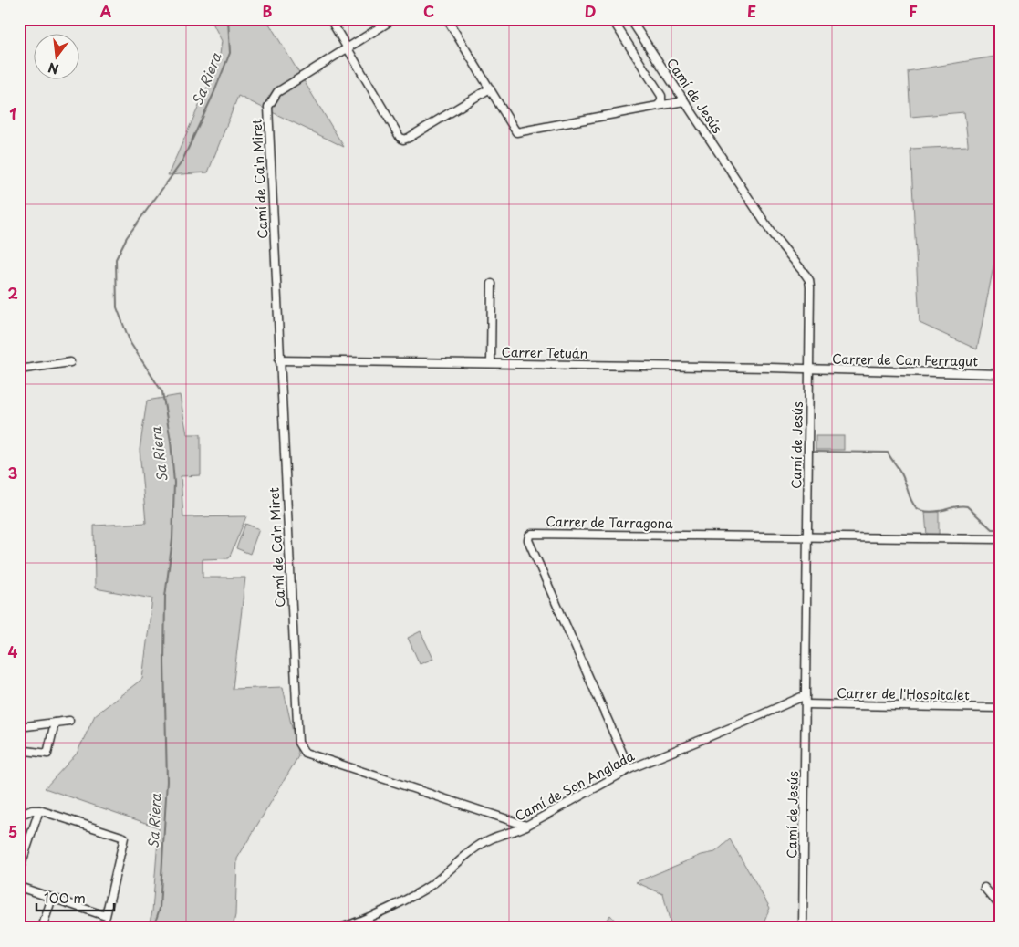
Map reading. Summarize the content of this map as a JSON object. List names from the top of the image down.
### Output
{
  "streets": {
    "street": [
      "Camí de Jesús",
      "Camí de Ca'n Miret",
      "Carrer Tetuán",
      "Carrer de Can Ferragut",
      "Carrer de Tarragona",
      "Carrer de l'Hospitalet",
      "Camí de Son Anglada"
    ]
  },
  "crossings": [
    ["Camí de Jesús", "Carrer Tetuán"],
    ["Camí de Jesús", "Carrer de Can Ferragut"],
    ["Camí de Jesús", "Carrer de Tarragona"],
    ["Camí de Jesús", "Carrer de l'Hospitalet"],
    ["Camí de Jesús", "Camí de Son Anglada"],
    ["Camí de Ca'n Miret", "Carrer Tetuán"],
    ["Camí de Ca'n Miret", "Camí de Son Anglada"],
    ["Carrer Tetuán", "Carrer de Can Ferragut"],
    ["Carrer de Tarragona", "Camí de Son Anglada"]
  ],
  "water": ["Sa Riera"],
  "scale_bar": "100 m",
  "north": "bottom",
  "grid": {
    "columns": [
      "A",
      "B",
      "C",
      "D",
      "E",
      "F"
    ],
    "rows": [
      "1",
      "2",
      "3",
      "4",
      "5"
    ]
  }
}
